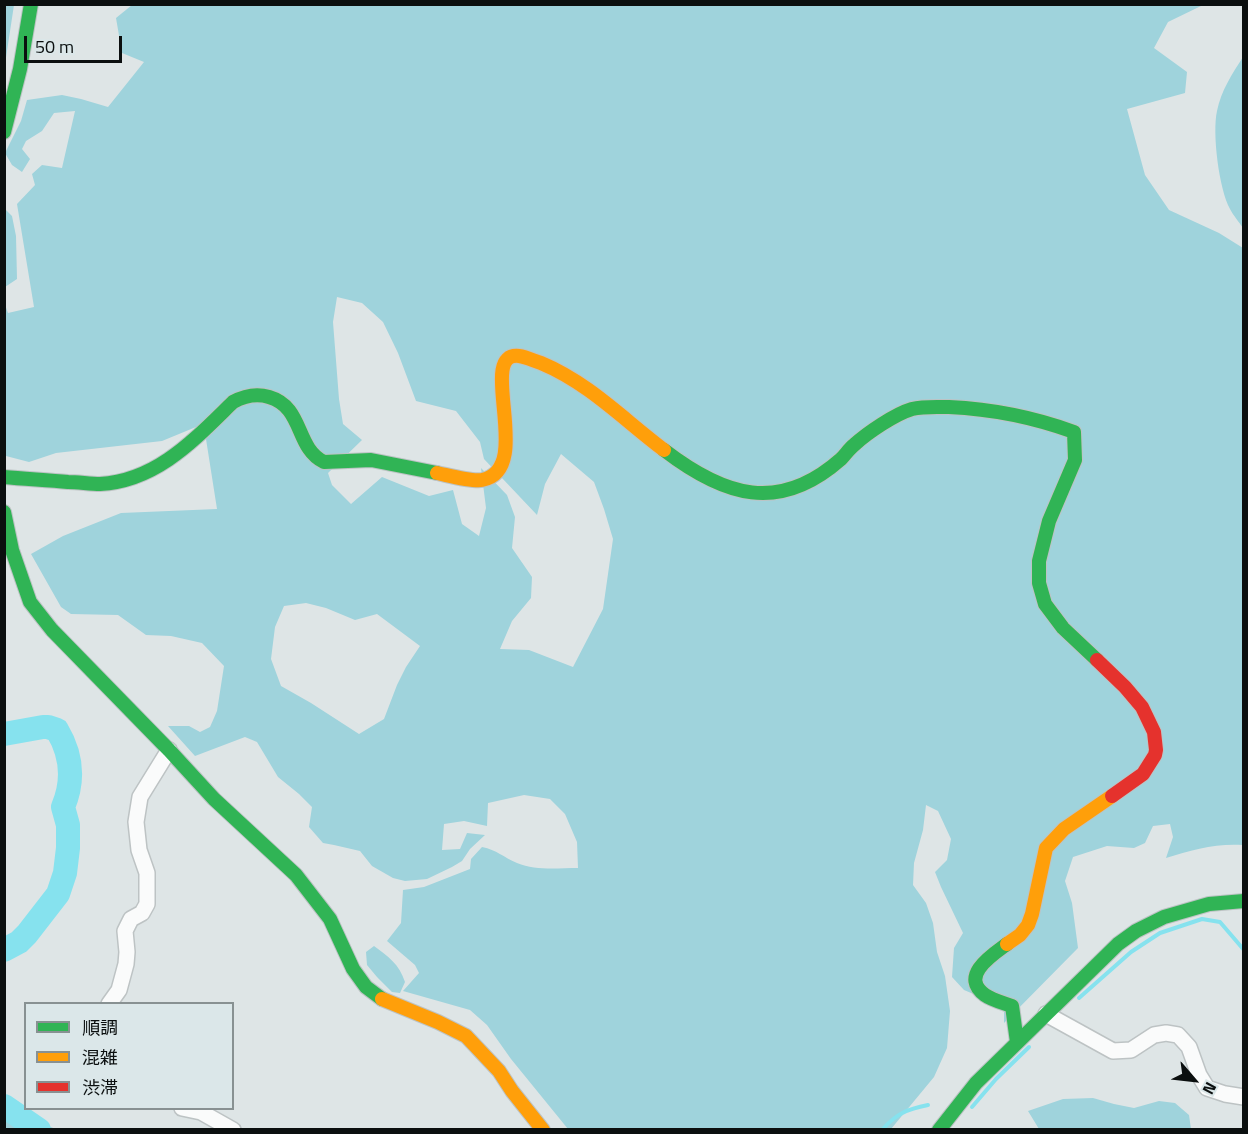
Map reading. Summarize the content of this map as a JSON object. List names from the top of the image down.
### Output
{
  "legend": ["順調", "混雑", "渋滞"],
  "scale_bar": "50 m",
  "north": "bottom right"
}
